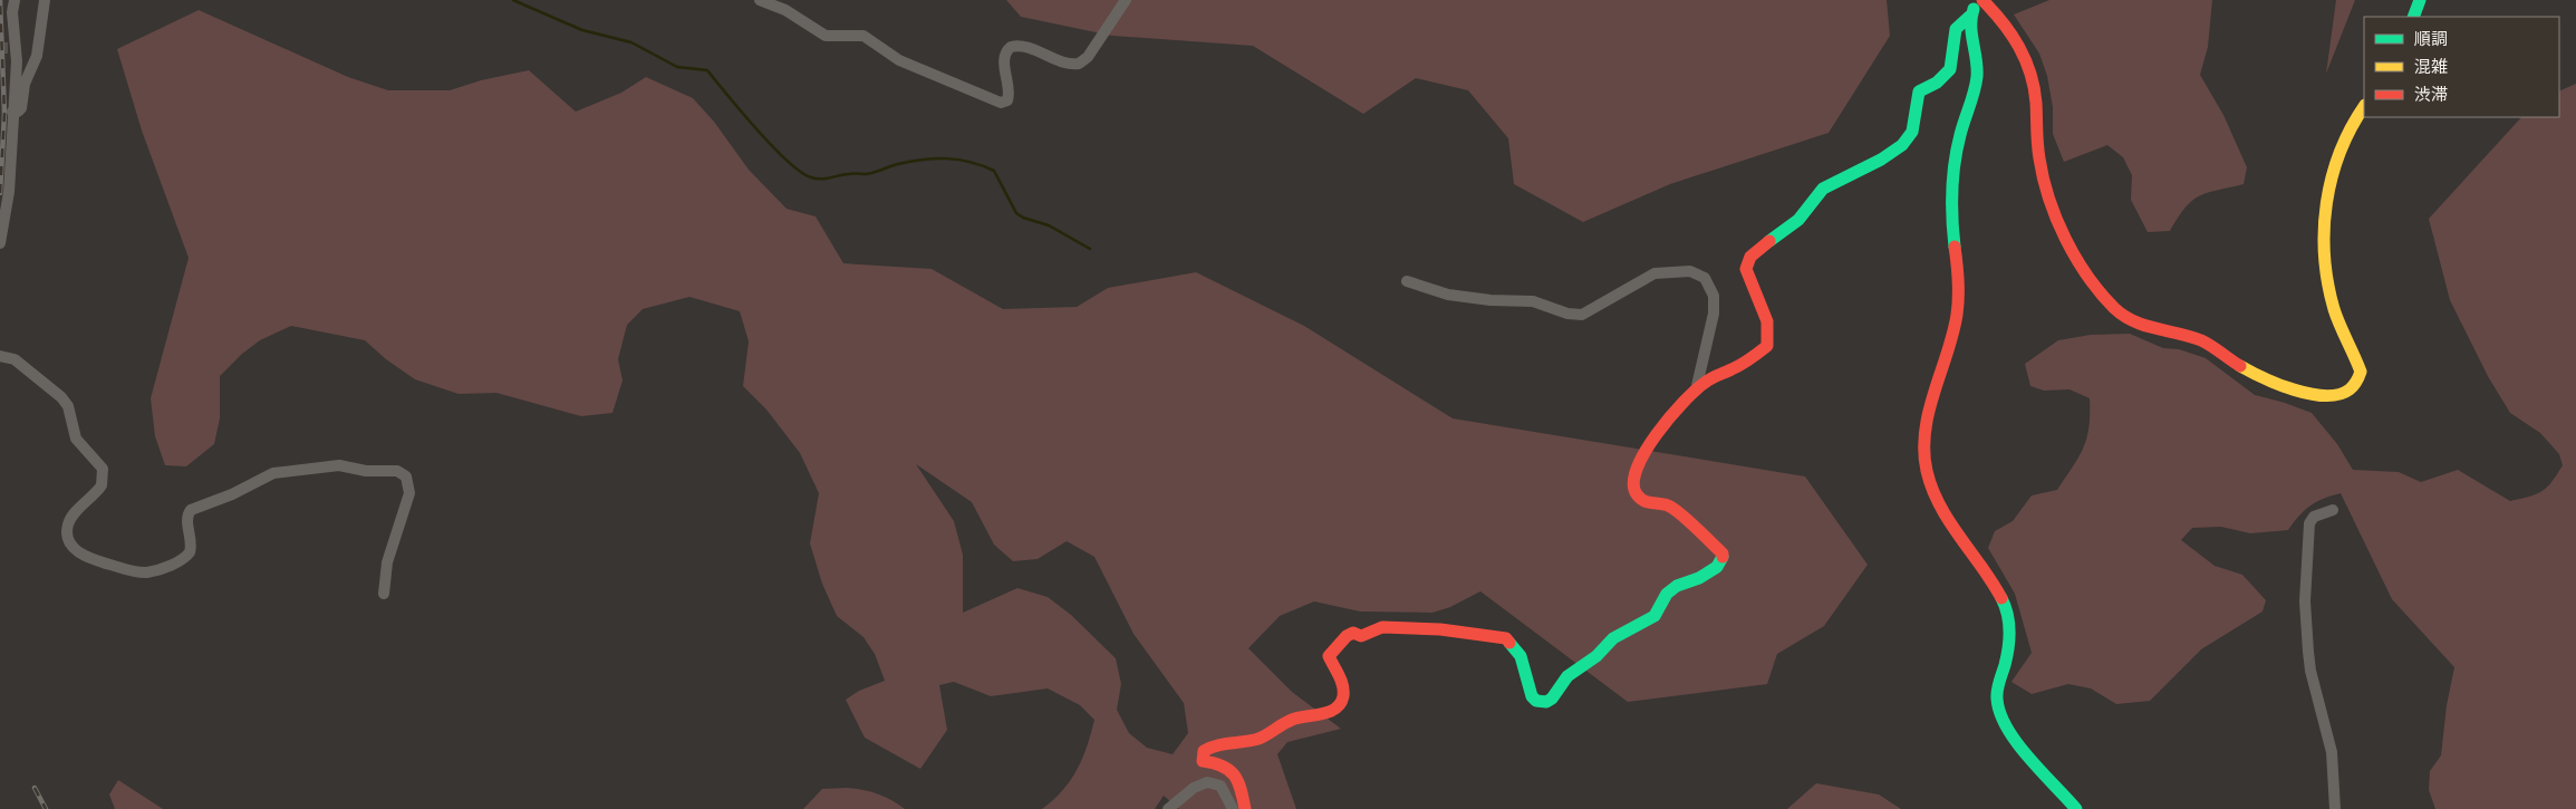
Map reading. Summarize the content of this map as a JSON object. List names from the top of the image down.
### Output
{
  "legend": ["順調", "混雑", "渋滞"]
}
